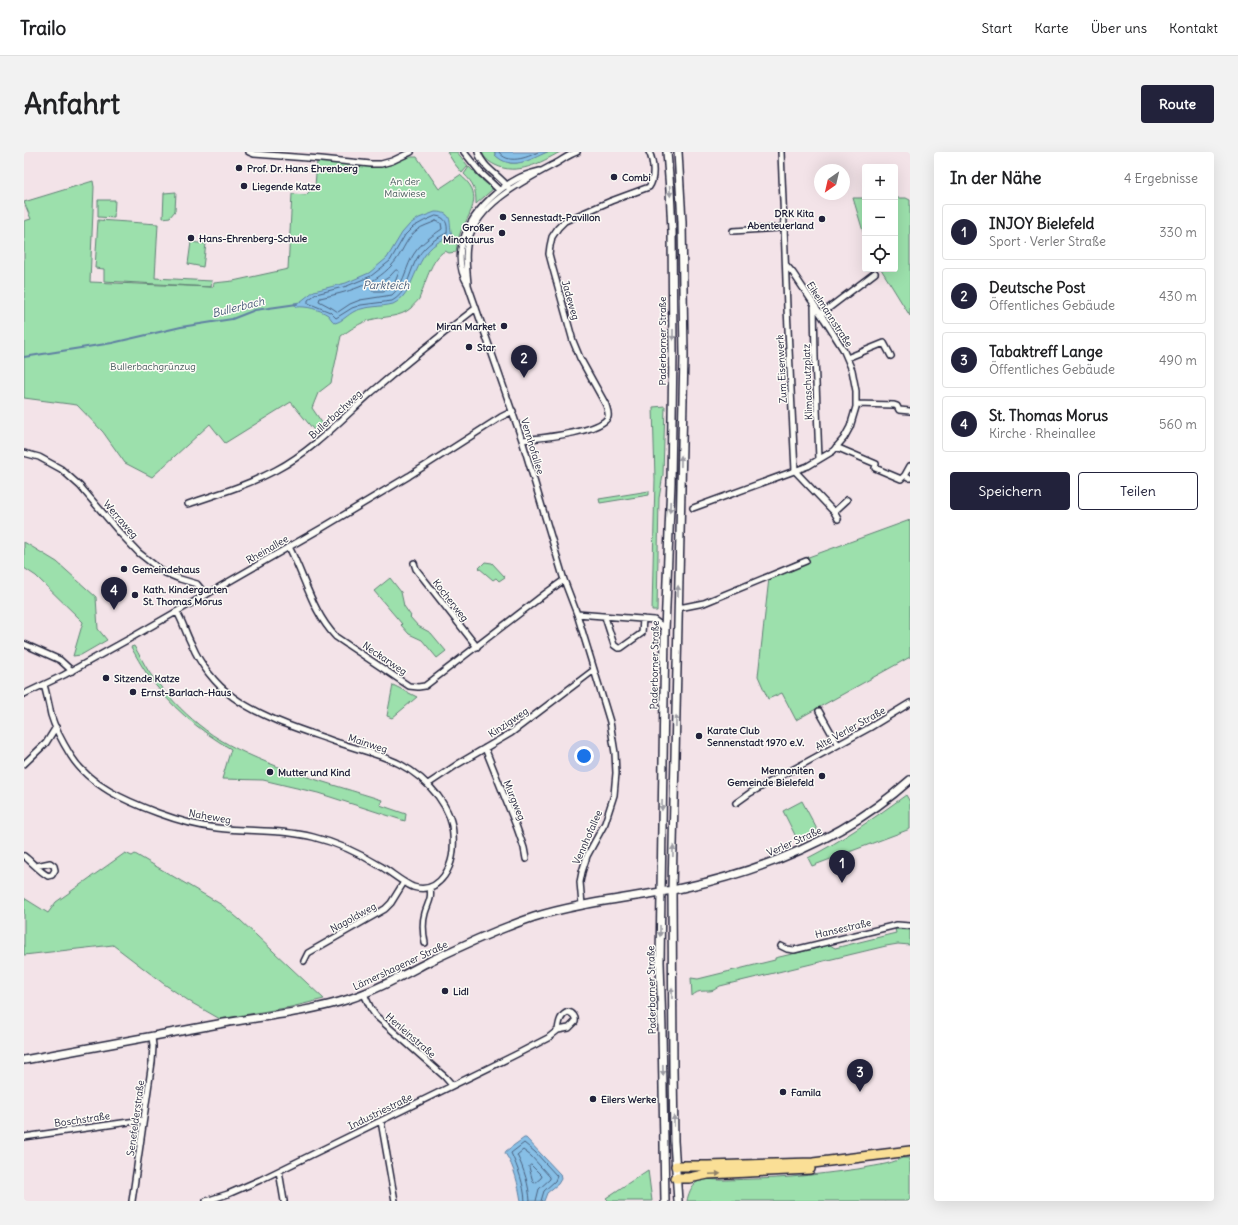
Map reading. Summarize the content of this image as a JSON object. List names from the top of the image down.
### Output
{
  "streets": {
    "main road": ["Paderborner Straße", "Verler Straße", "Lämershagener Straße"],
    "street": [
      "Jadeweg",
      "Eikelmannstraße",
      "Zum Eisenwerk",
      "Klimaschutzplatz",
      "Bullerbachweg",
      "Vennhofallee",
      "Werraweg",
      "Rheinallee",
      "Kocherweg",
      "Neckarweg",
      "Kinzigweg",
      "Alte Verler Straße",
      "Mainweg",
      "Murgweg",
      "Naheweg",
      "Nagoldweg",
      "Hansestraße",
      "Henleinstraße",
      "Industriestraße",
      "Senefelderstraße",
      "Boschstraße"
    ]
  },
  "crossings": [
    ["Jadeweg", "Vennhofallee"],
    ["Eikelmannstraße", "Zum Eisenwerk"],
    ["Eikelmannstraße", "Klimaschutzplatz"],
    ["Paderborner Straße", "Verler Straße"],
    ["Paderborner Straße", "Lämershagener Straße"],
    ["Bullerbachweg", "Vennhofallee"],
    ["Vennhofallee", "Rheinallee"],
    ["Vennhofallee", "Neckarweg"],
    ["Vennhofallee", "Kinzigweg"],
    ["Vennhofallee", "Lämershagener Straße"],
    ["Werraweg", "Rheinallee"],
    ["Rheinallee", "Neckarweg"],
    ["Rheinallee", "Mainweg"],
    ["Rheinallee", "Naheweg"],
    ["Kocherweg", "Neckarweg"],
    ["Kinzigweg", "Mainweg"],
    ["Kinzigweg", "Murgweg"],
    ["Mainweg", "Naheweg"],
    ["Naheweg", "Nagoldweg"],
    ["Verler Straße", "Lämershagener Straße"],
    ["Lämershagener Straße", "Henleinstraße"],
    ["Lämershagener Straße", "Senefelderstraße"],
    ["Henleinstraße", "Industriestraße"],
    ["Senefelderstraße", "Boschstraße"]
  ],
  "water": ["Parkteich", "Bullerbach"],
  "parks": ["An der Maiwiese", "Bullerbachgrünzug"],
  "places": [
    "Prof. Dr. Hans Ehrenberg",
    "Combi",
    "Liegende Katze",
    "Sennestadt-Pavillon",
    "DRK Kita Abenteuerland",
    "Großer Minotaurus",
    "Hans-Ehrenberg-Schule",
    "Miran Market",
    "Star",
    "Gemeindehaus",
    "Kath. Kindergarten St. Thomas Morus",
    "Sitzende Katze",
    "Ernst-Barlach-Haus",
    "Karate Club Sennenstadt 1970 e.V.",
    "Mutter und Kind",
    "Mennoniten Gemeinde Bielefeld",
    "Lidl",
    "Famila",
    "Eilers Werke"
  ],
  "north": "bottom left",
  "page": {
    "header": "Trailo",
    "nav": [
      "Start",
      "Karte",
      "Über uns",
      "Kontakt"
    ],
    "buttons": [
      "Route",
      ["Speichern", "Teilen"]
    ],
    "title": "Anfahrt",
    "heading": ["In der Nähe", "4 Ergebnisse"],
    "map_buttons": ["+", "−"],
    "list": [
      {
        "mark": "1",
        "name": "INJOY Bielefeld",
        "note": "Sport · Verler Straße",
        "value": "330 m"
      },
      {
        "mark": "2",
        "name": "Deutsche Post",
        "note": "Öffentliches Gebäude",
        "value": "430 m"
      },
      {
        "mark": "3",
        "name": "Tabaktreff Lange",
        "note": "Öffentliches Gebäude",
        "value": "490 m"
      },
      {
        "mark": "4",
        "name": "St. Thomas Morus",
        "note": "Kirche · Rheinallee",
        "value": "560 m"
      }
    ],
    "pins": [
      "2",
      "4",
      "1",
      "3"
    ]
  }
}
